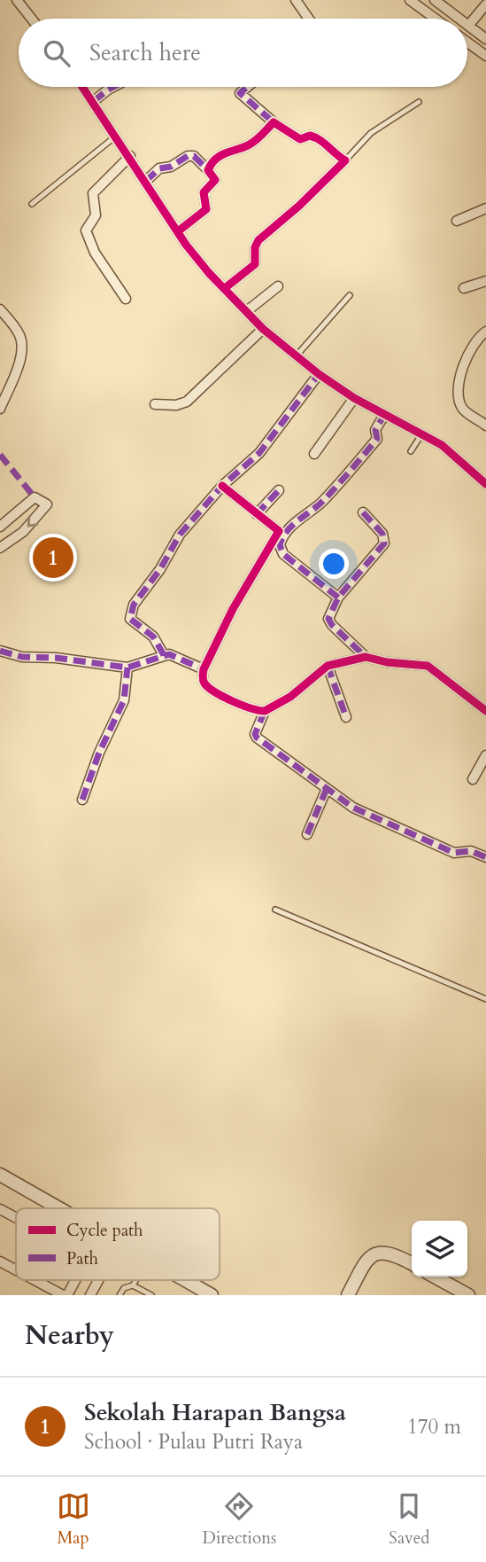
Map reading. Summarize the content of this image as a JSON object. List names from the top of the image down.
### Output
{
  "legend": ["Cycle path", "Path"],
  "page": {
    "search": "Search here",
    "pins": "1",
    "heading": "Nearby",
    "list": [
      {
        "mark": "1",
        "name": "Sekolah Harapan Bangsa",
        "note": "School · Pulau Putri Raya",
        "value": "170 m"
      }
    ],
    "nav": ["Map", "Directions", "Saved"]
  }
}
